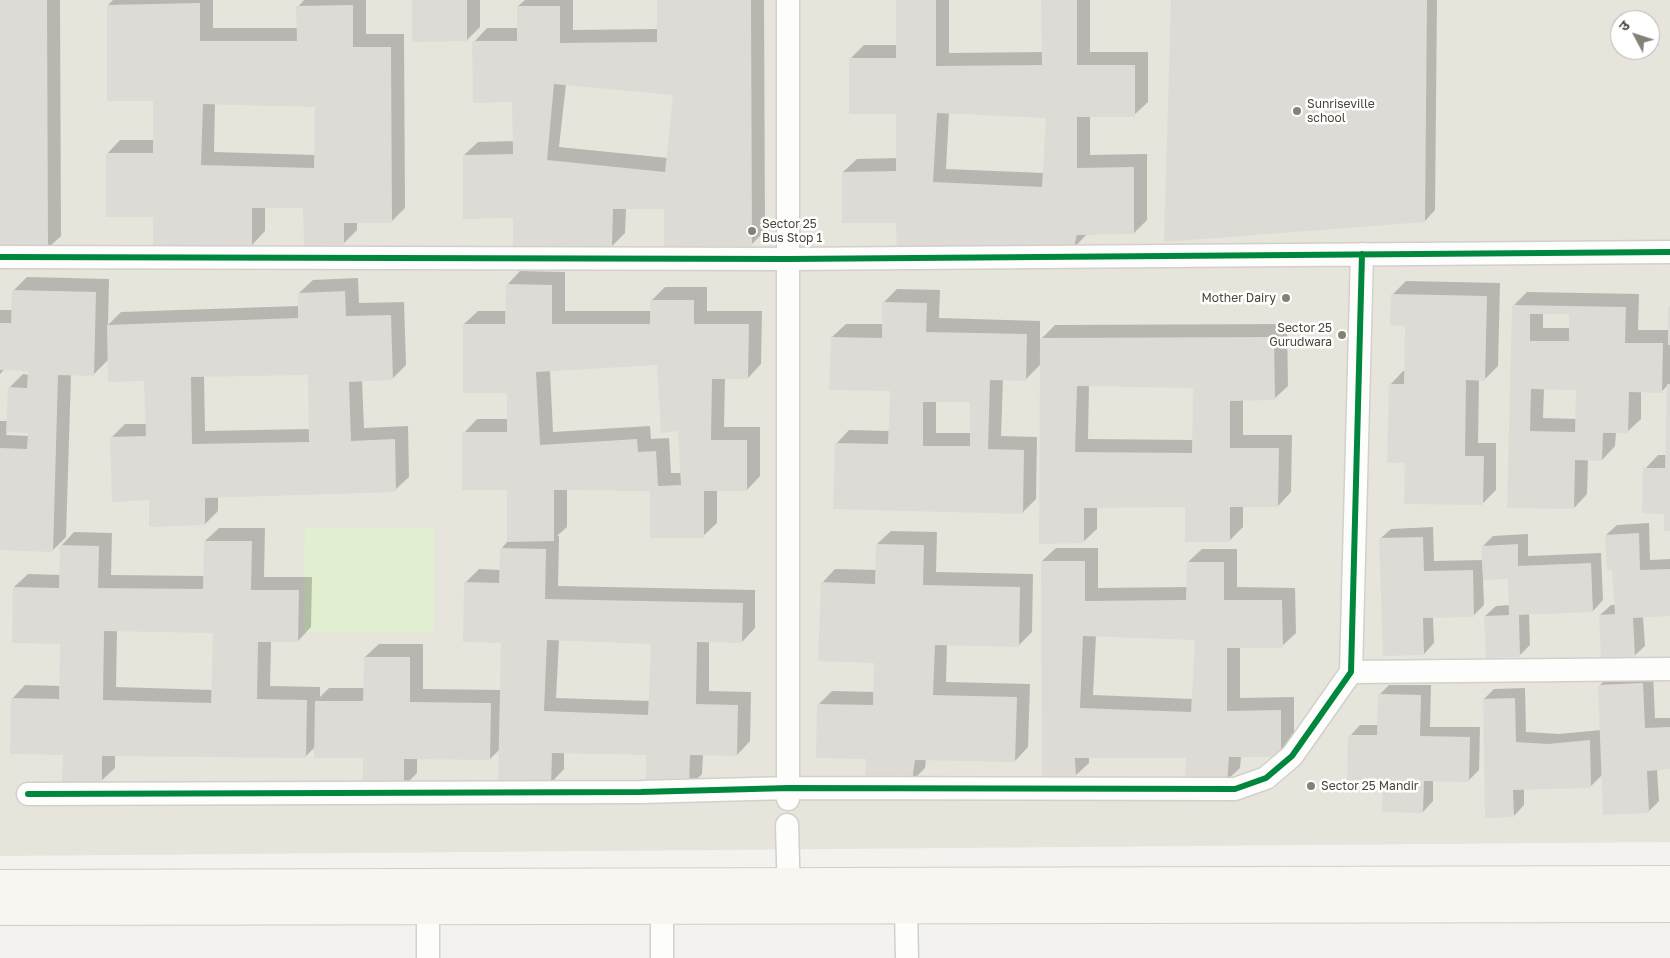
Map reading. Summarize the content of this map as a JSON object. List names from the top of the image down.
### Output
{
  "places": [
    "Sunriseville school",
    "Sector 25 Bus Stop 1",
    "Mother Dairy",
    "Sector 25 Gurudwara",
    "Sector 25 Mandir"
  ],
  "north": "top left"
}
